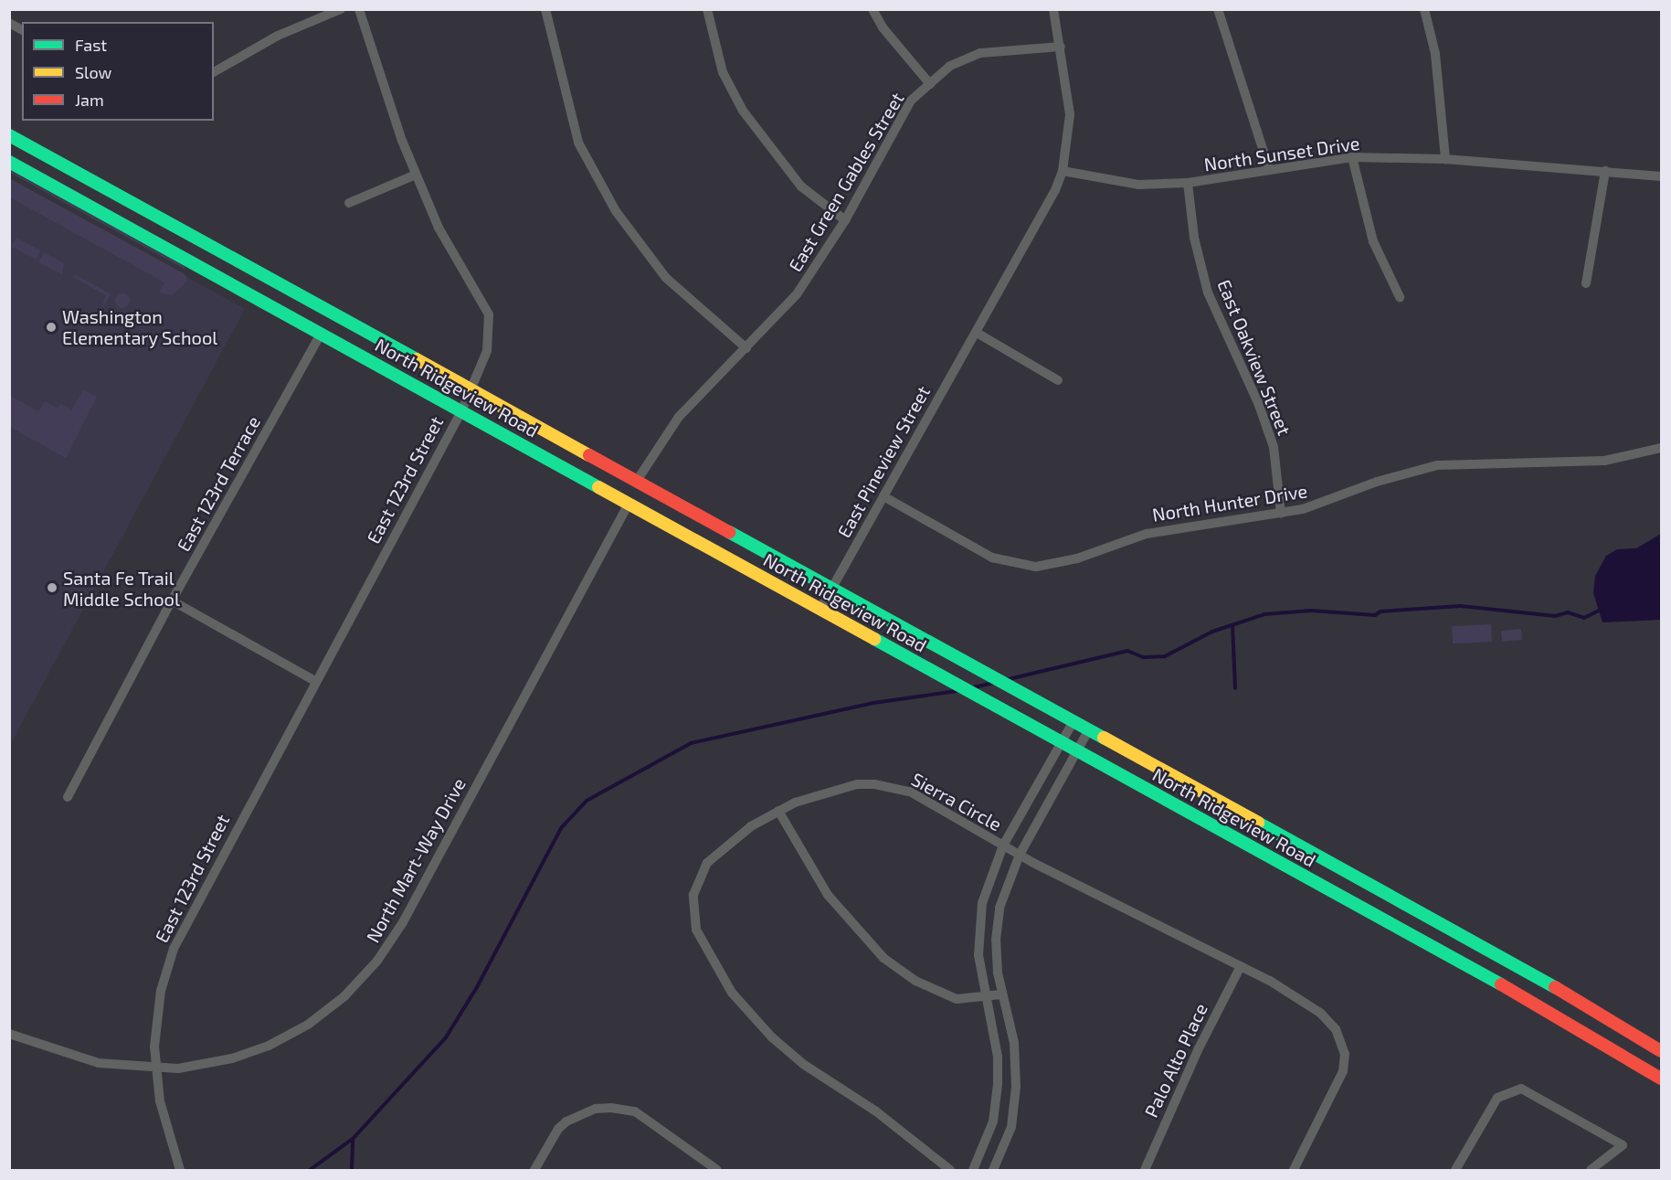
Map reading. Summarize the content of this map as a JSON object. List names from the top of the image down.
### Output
{
  "streets": {
    "main road": ["North Ridgeview Road"],
    "street": [
      "North Sunset Drive",
      "East Green Gables Street",
      "East Oakview Street",
      "East Pineview Street",
      "East 123rd Street",
      "East 123rd Terrace",
      "North Hunter Drive",
      "Sierra Circle",
      "North Mart-Way Drive",
      "Palo Alto Place"
    ]
  },
  "crossings": [
    ["North Sunset Drive", "East Oakview Street"],
    ["North Sunset Drive", "East Pineview Street"],
    ["East Green Gables Street", "North Ridgeview Road"],
    ["East Green Gables Street", "East Pineview Street"],
    ["East Oakview Street", "North Hunter Drive"],
    ["North Ridgeview Road", "East Pineview Street"],
    ["North Ridgeview Road", "East 123rd Street"],
    ["North Ridgeview Road", "East 123rd Terrace"],
    ["North Ridgeview Road", "North Mart-Way Drive"],
    ["East Pineview Street", "North Hunter Drive"],
    ["East 123rd Street", "North Mart-Way Drive"],
    ["Sierra Circle", "Palo Alto Place"]
  ],
  "places": ["Washington Elementary School", "Santa Fe Trail Middle School"],
  "legend": ["Fast", "Slow", "Jam"]
}
